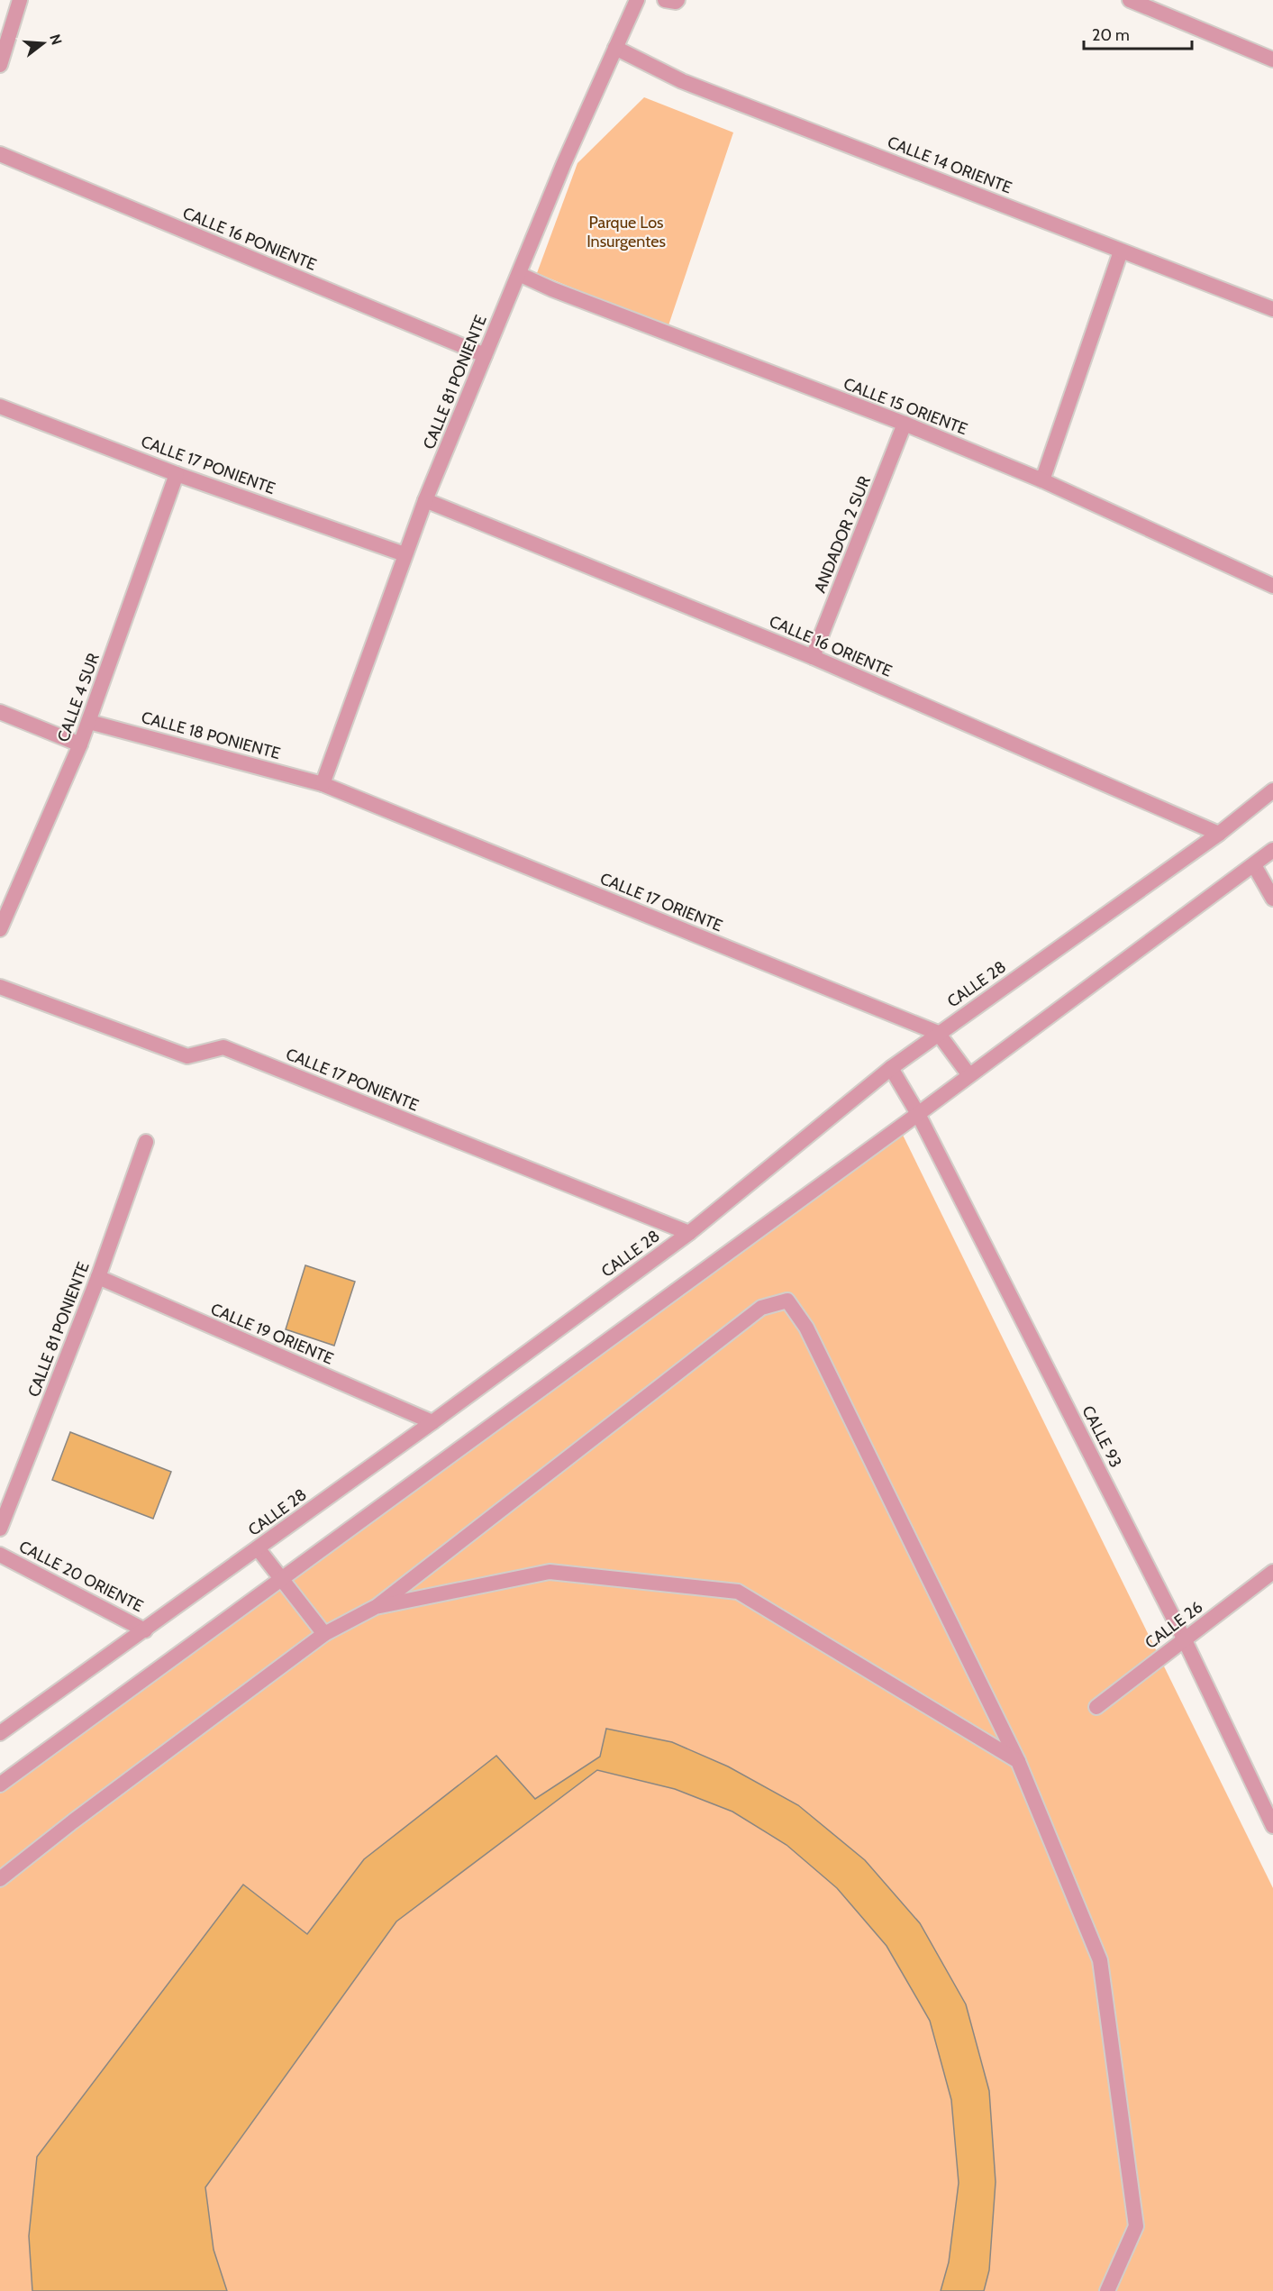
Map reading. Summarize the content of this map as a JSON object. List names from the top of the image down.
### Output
{
  "streets": {
    "street": [
      "CALLE 14 ORIENTE",
      "CALLE 16 PONIENTE",
      "CALLE 81 PONIENTE",
      "CALLE 15 ORIENTE",
      "CALLE 17 PONIENTE",
      "ANDADOR 2 SUR",
      "CALLE 16 ORIENTE",
      "CALLE 4 SUR",
      "CALLE 18 PONIENTE",
      "CALLE 17 ORIENTE",
      "CALLE 28",
      "CALLE 19 ORIENTE",
      "CALLE 93",
      "CALLE 20 ORIENTE",
      "CALLE 26"
    ]
  },
  "crossings": [
    ["CALLE 14 ORIENTE", "CALLE 81 PONIENTE"],
    ["CALLE 16 PONIENTE", "CALLE 81 PONIENTE"],
    ["CALLE 81 PONIENTE", "CALLE 15 ORIENTE"],
    ["CALLE 81 PONIENTE", "CALLE 17 PONIENTE"],
    ["CALLE 81 PONIENTE", "CALLE 16 ORIENTE"],
    ["CALLE 81 PONIENTE", "CALLE 18 PONIENTE"],
    ["CALLE 81 PONIENTE", "CALLE 17 ORIENTE"],
    ["CALLE 81 PONIENTE", "CALLE 19 ORIENTE"],
    ["CALLE 15 ORIENTE", "ANDADOR 2 SUR"],
    ["CALLE 17 PONIENTE", "CALLE 4 SUR"],
    ["CALLE 17 PONIENTE", "CALLE 28"],
    ["ANDADOR 2 SUR", "CALLE 16 ORIENTE"],
    ["CALLE 16 ORIENTE", "CALLE 28"],
    ["CALLE 4 SUR", "CALLE 18 PONIENTE"],
    ["CALLE 18 PONIENTE", "CALLE 17 ORIENTE"],
    ["CALLE 17 ORIENTE", "CALLE 28"],
    ["CALLE 28", "CALLE 19 ORIENTE"],
    ["CALLE 28", "CALLE 93"],
    ["CALLE 28", "CALLE 20 ORIENTE"],
    ["CALLE 93", "CALLE 26"]
  ],
  "parks": ["Parque Los Insurgentes"],
  "scale_bar": "20 m",
  "north": "right"
}
